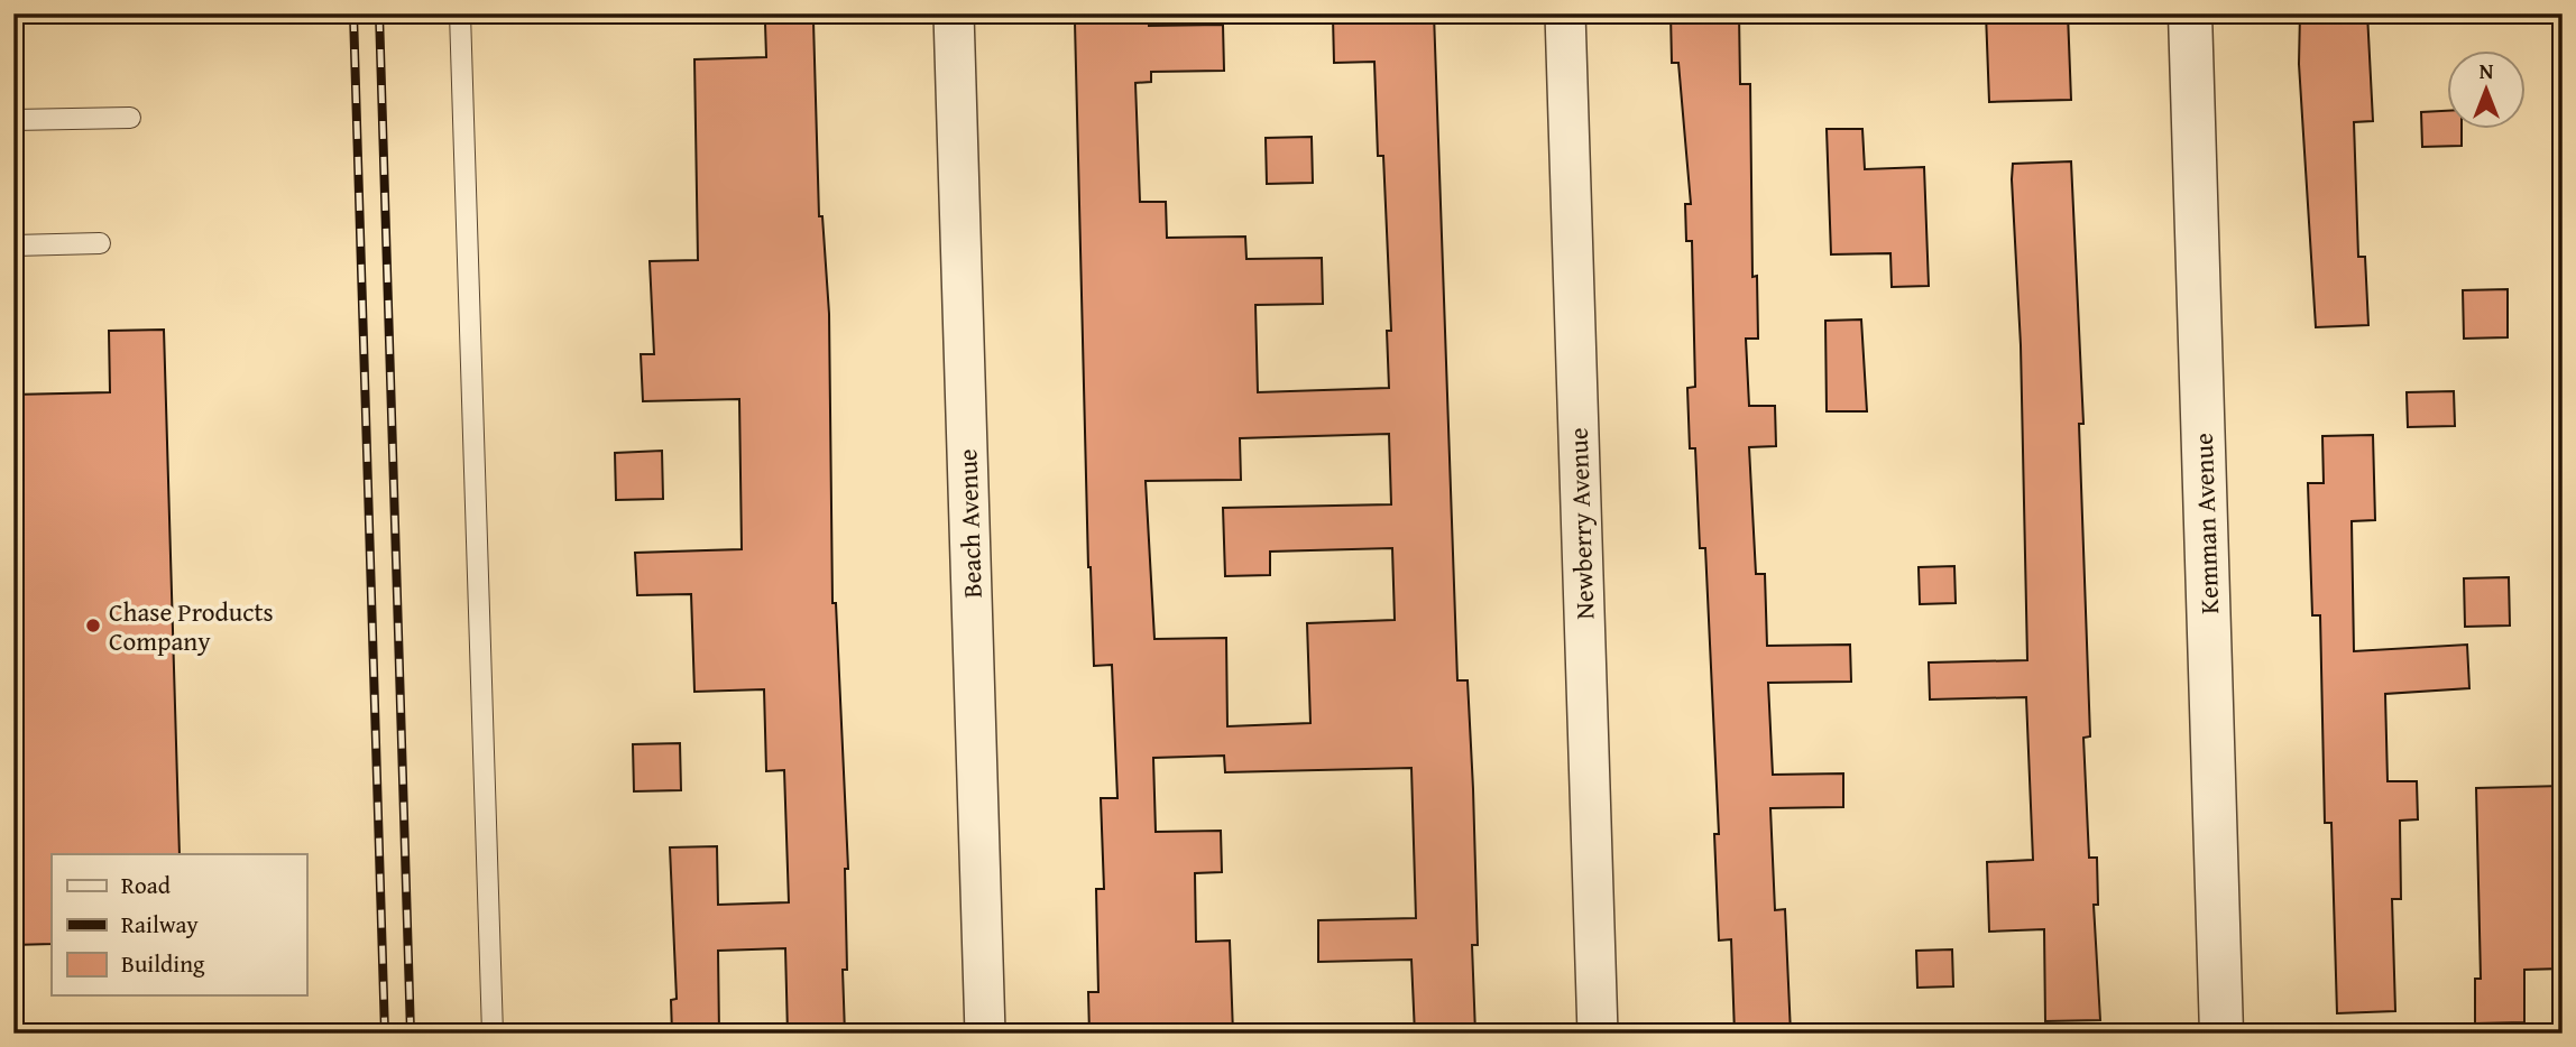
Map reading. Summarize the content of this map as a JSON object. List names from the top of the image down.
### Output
{
  "streets": {
    "street": ["Beach Avenue", "Newberry Avenue", "Kemman Avenue"]
  },
  "places": ["Chase Products Company"],
  "legend": ["Road", "Railway", "Building"],
  "north": "top"
}
